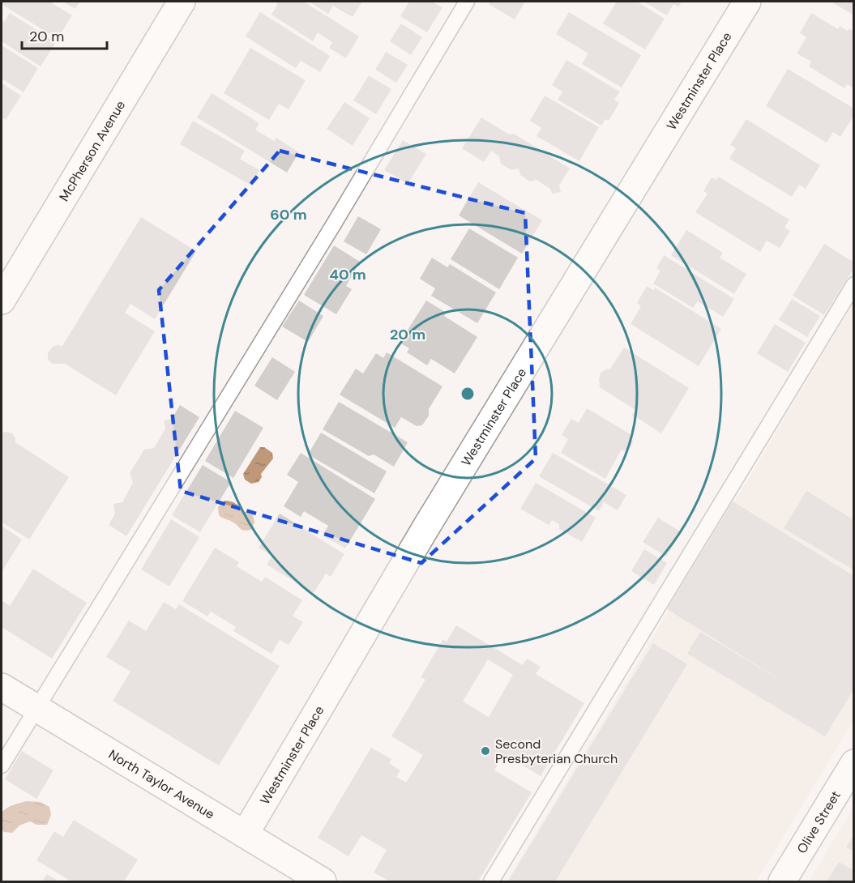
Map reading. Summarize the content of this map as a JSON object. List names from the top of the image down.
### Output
{
  "streets": {
    "street": [
      "Westminster Place",
      "McPherson Avenue",
      "North Taylor Avenue",
      "Olive Street"
    ]
  },
  "crossings": [
    ["Westminster Place", "North Taylor Avenue"]
  ],
  "places": ["Second Presbyterian Church"],
  "scale_bar": "20 m",
  "rings": ["60 m", "40 m", "20 m"]
}
